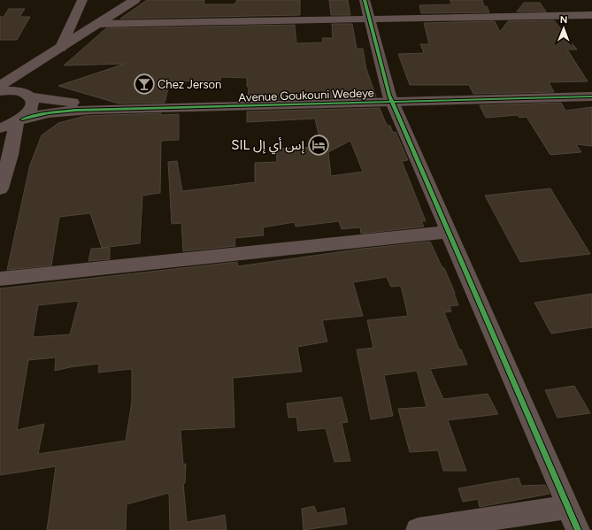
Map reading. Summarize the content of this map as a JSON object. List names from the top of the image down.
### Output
{
  "streets": {
    "street": ["Avenue Goukouni Wedeye"]
  },
  "places": {
    "bar": ["Chez Jerson"],
    "hotel": ["SIL إس أي إل"]
  },
  "north": "top"
}
